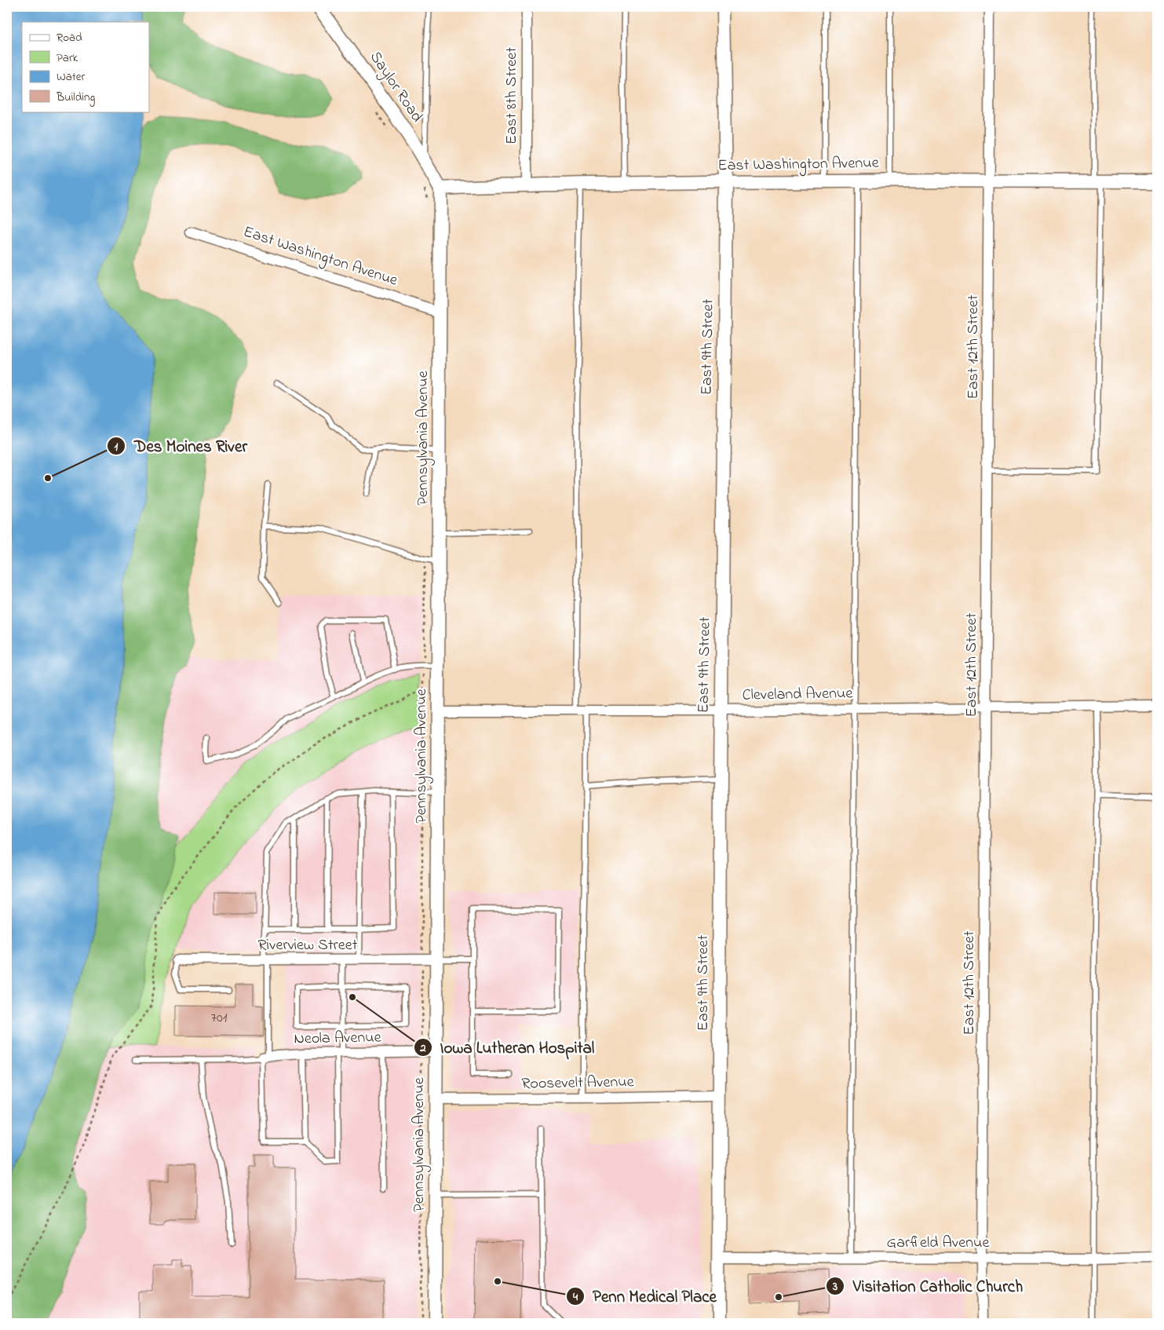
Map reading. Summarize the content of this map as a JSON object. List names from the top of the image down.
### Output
{
  "streets": {
    "street": [
      "Saylor Road",
      "East 8th Street",
      "East Washington Avenue",
      "East 9th Street",
      "East 12th Street",
      "Pennsylvania Avenue",
      "Cleveland Avenue",
      "Riverview Street",
      "Neola Avenue",
      "Roosevelt Avenue",
      "Garfield Avenue"
    ]
  },
  "crossings": [
    ["Saylor Road", "East Washington Avenue"],
    ["Saylor Road", "Pennsylvania Avenue"],
    ["East 8th Street", "East Washington Avenue"],
    ["East Washington Avenue", "East 9th Street"],
    ["East Washington Avenue", "East 12th Street"],
    ["East Washington Avenue", "Pennsylvania Avenue"],
    ["East 9th Street", "Cleveland Avenue"],
    ["East 9th Street", "Roosevelt Avenue"],
    ["East 9th Street", "Garfield Avenue"],
    ["East 12th Street", "Cleveland Avenue"],
    ["East 12th Street", "Garfield Avenue"],
    ["Pennsylvania Avenue", "Cleveland Avenue"],
    ["Pennsylvania Avenue", "Riverview Street"],
    ["Pennsylvania Avenue", "Neola Avenue"],
    ["Pennsylvania Avenue", "Roosevelt Avenue"]
  ],
  "places": [
    "Des Moines River",
    "Iowa Lutheran Hospital",
    "Penn Medical Place",
    "Visitation Catholic Church"
  ],
  "house_numbers": ["701"],
  "legend": [
    "Road",
    "Park",
    "Water",
    "Building"
  ]
}
